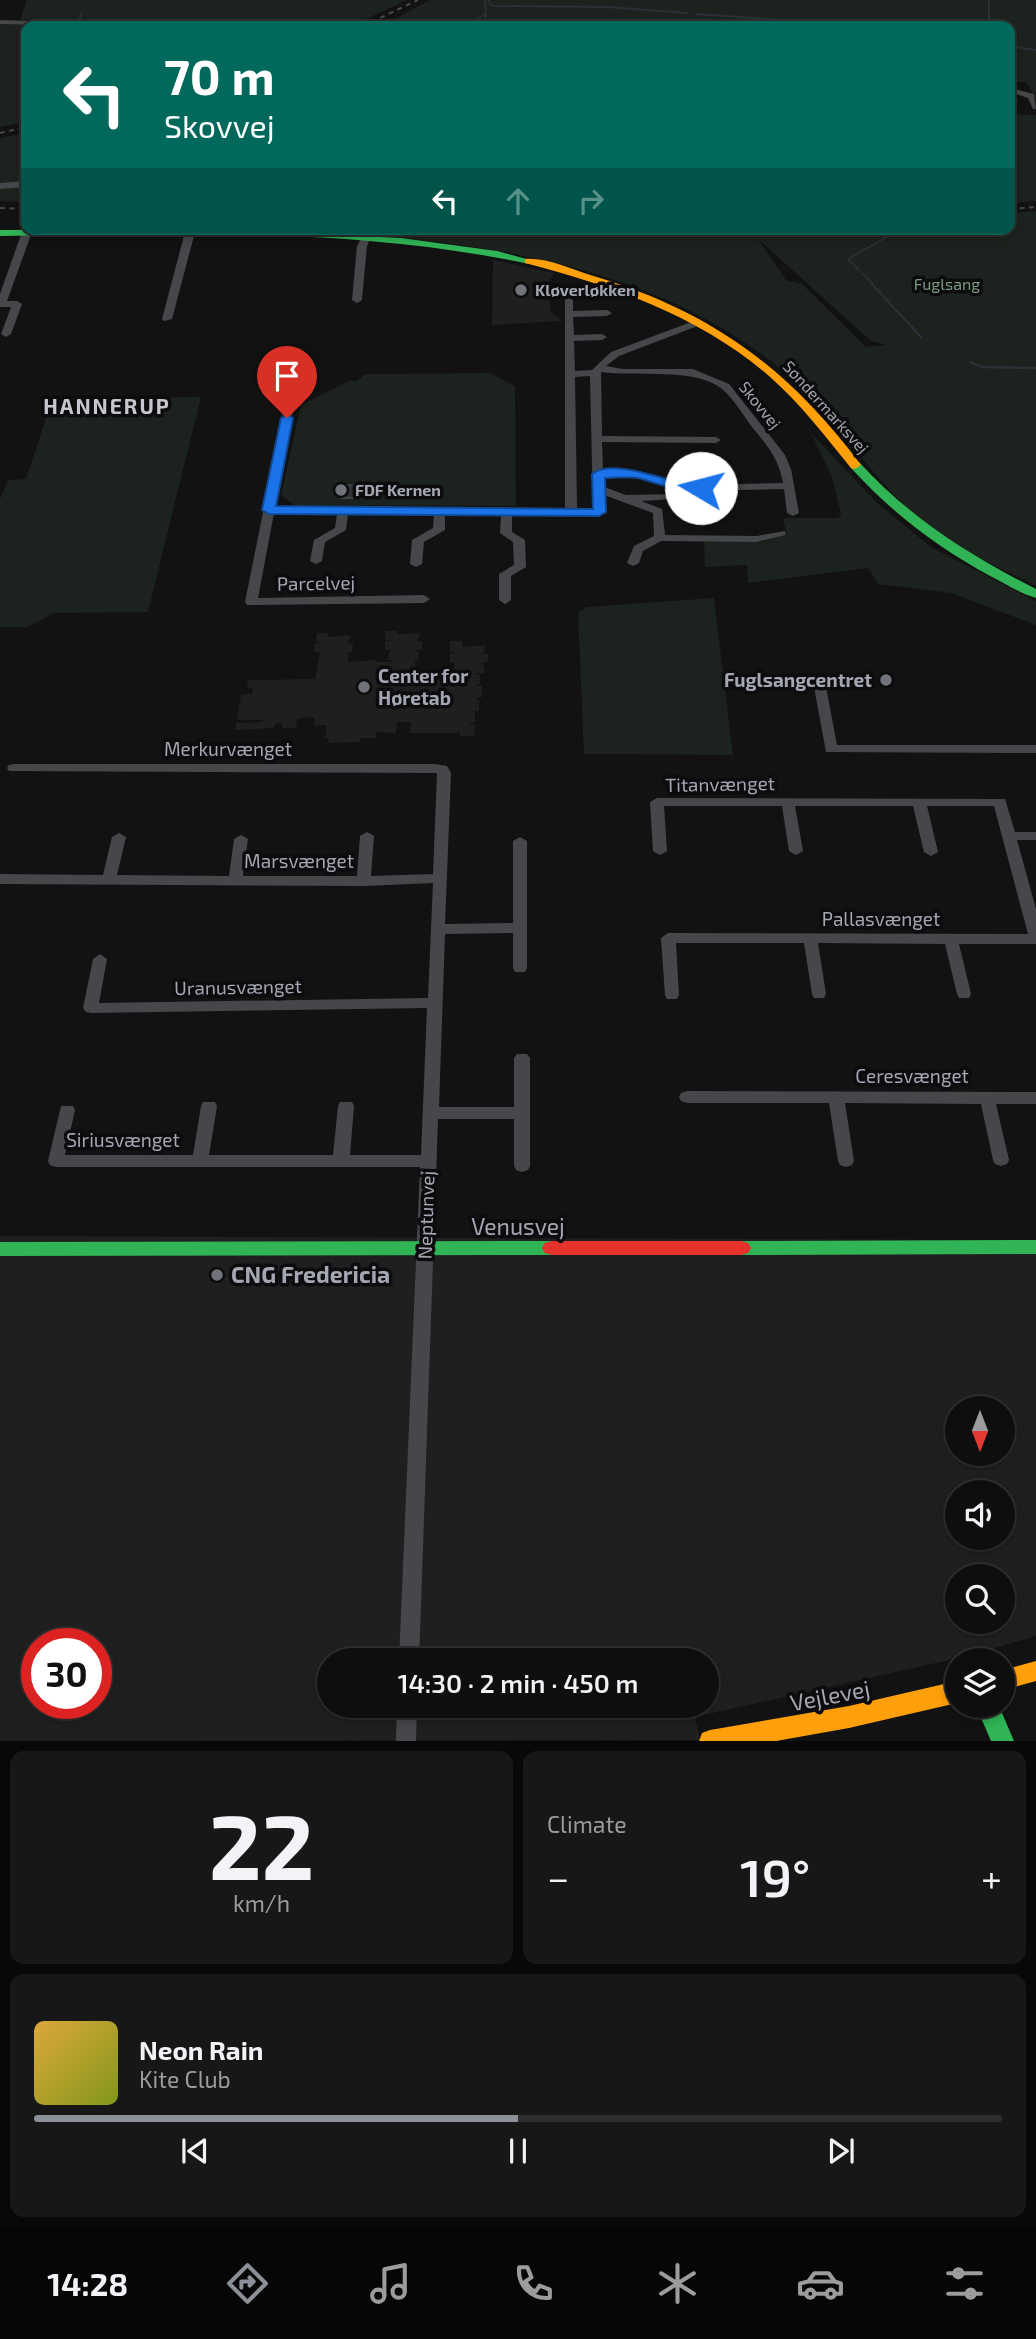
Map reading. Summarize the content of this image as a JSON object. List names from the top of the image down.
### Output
{
  "streets": {
    "street": [
      "Skovvej",
      "Søndermarksvej",
      "Parcelvej",
      "Merkurvænget",
      "Titanvænget",
      "Marsvænget",
      "Pallasvænget",
      "Uranusvænget",
      "Ceresvænget",
      "Siriusvænget",
      "Neptunvej",
      "Venusvej",
      "Vejlevej"
    ]
  },
  "crossings": [
    ["Skovvej", "Søndermarksvej"],
    ["Merkurvænget", "Neptunvej"],
    ["Marsvænget", "Neptunvej"],
    ["Uranusvænget", "Neptunvej"],
    ["Siriusvænget", "Neptunvej"],
    ["Neptunvej", "Venusvej"]
  ],
  "districts": ["HANNERUP"],
  "parks": ["Fuglsang"],
  "places": [
    "Kløverløkken",
    "FDF Kernen",
    "Fuglsangcentret",
    "Center for Høretab",
    "CNG Fredericia"
  ],
  "north": "bottom",
  "page": {
    "turn": ["70 m", "Skovvej"],
    "limit": "30",
    "trip": "14:30 · 2 min · 450 m",
    "tile": [
      ["22", "km/h"],
      "Climate"
    ],
    "heat": ["−", "19°", "+"],
    "song": ["Neon Rain", "Kite Club"],
    "tabs": "14:28"
  }
}
